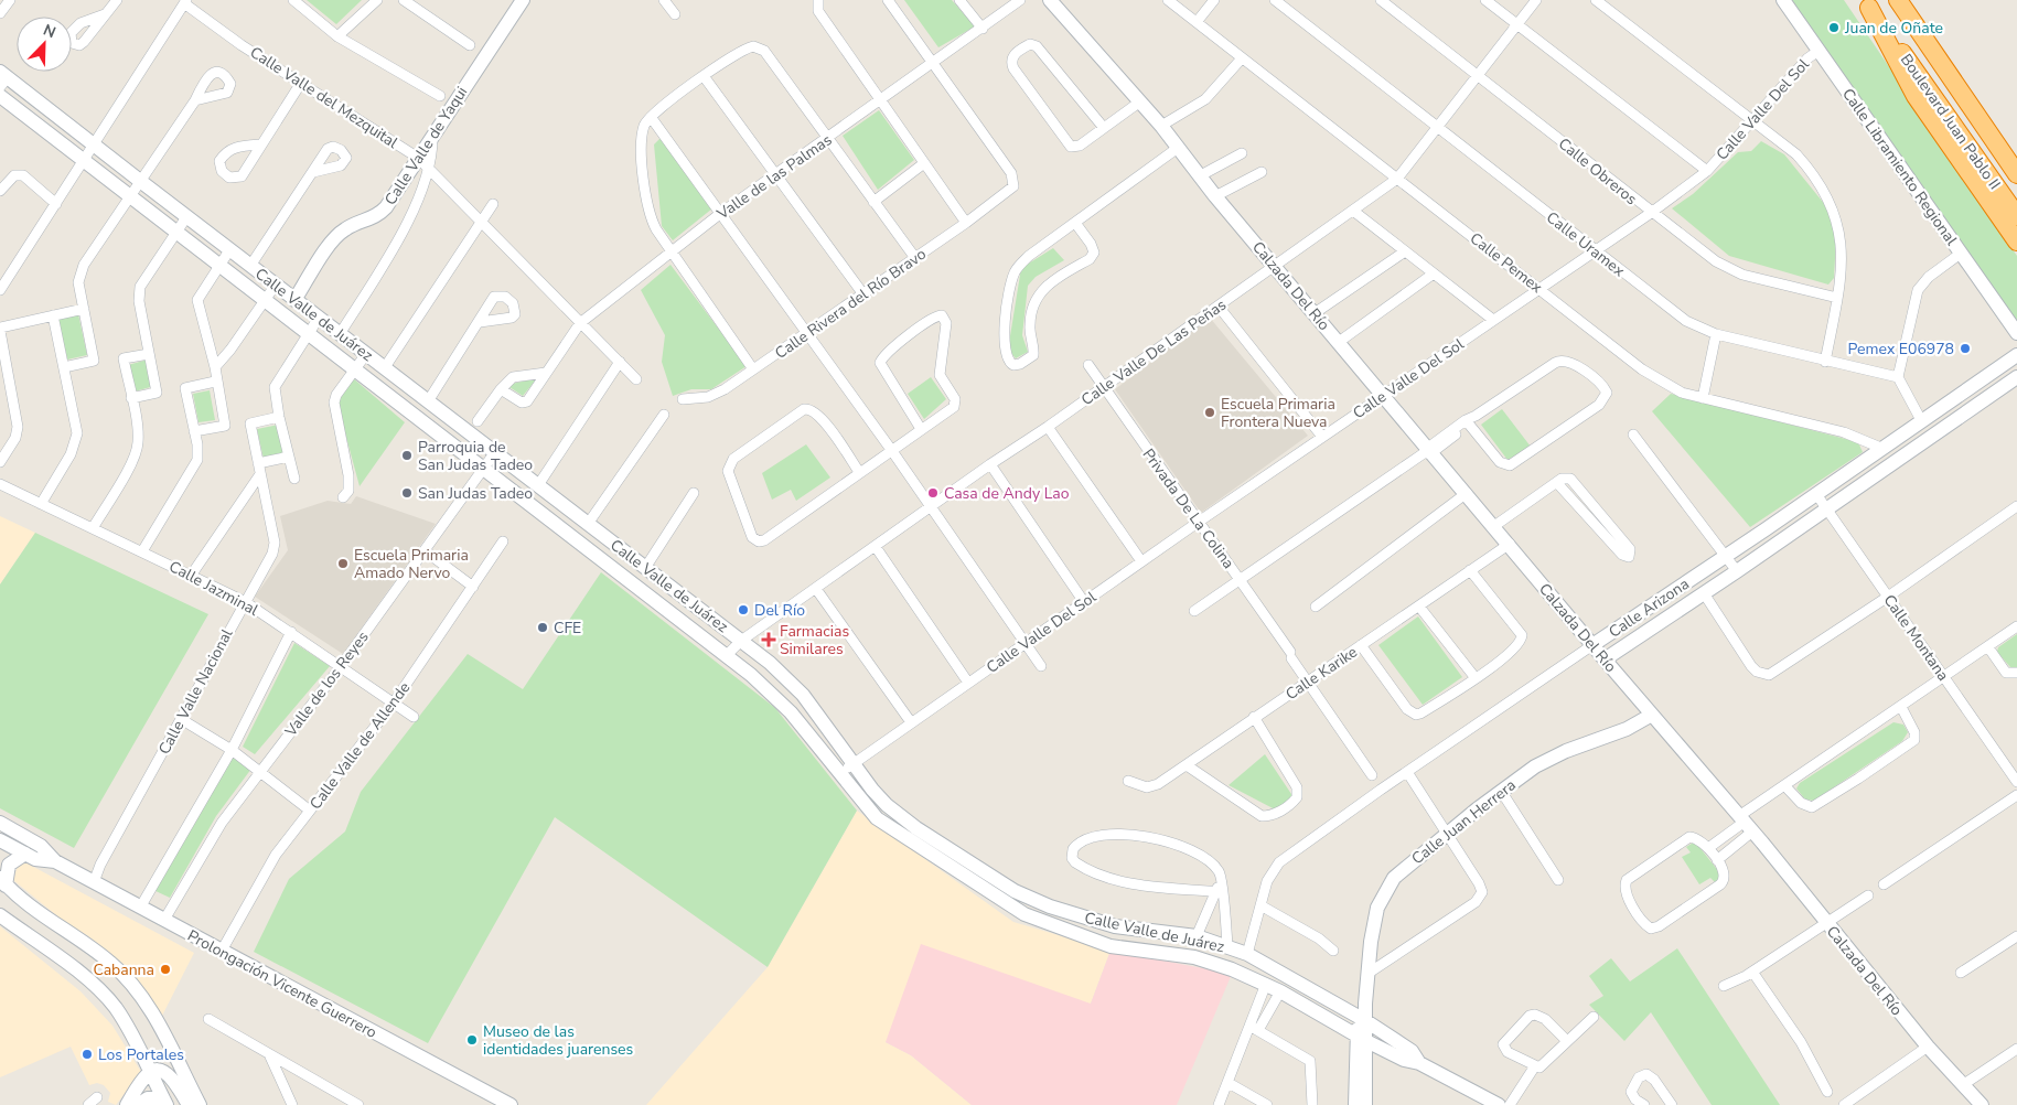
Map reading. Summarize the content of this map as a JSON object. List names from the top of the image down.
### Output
{
  "streets": {
    "highway": ["Boulevard Juan Pablo II"],
    "street": [
      "Calle Valle del Mezquital",
      "Calle Valle Del Sol",
      "Calle Valle de Yaqui",
      "Calle Libramiento Regional",
      "Calle Obreros",
      "Valle de las Palmas",
      "Calle Uramex",
      "Calle Pemex",
      "Calzada Del Río",
      "Calle Rivera del Río Bravo",
      "Calle Valle de Juárez",
      "Calle Valle De Las Peñas",
      "Privada De La Colina",
      "Calle Jazminal",
      "Calle Arizona",
      "Calle Montana",
      "Calle Karike",
      "Valle de los Reyes",
      "Calle Valle Nacional",
      "Calle Valle de Allende",
      "Calle Juan Herrera",
      "Prolongación Vicente Guerrero"
    ]
  },
  "crossings": [
    ["Calle Valle del Mezquital", "Calle Valle de Yaqui"],
    ["Calle Valle del Mezquital", "Valle de las Palmas"],
    ["Calle Valle Del Sol", "Calle Libramiento Regional"],
    ["Calle Valle Del Sol", "Calle Obreros"],
    ["Calle Valle Del Sol", "Calle Uramex"],
    ["Calle Valle Del Sol", "Calle Pemex"],
    ["Calle Valle Del Sol", "Calzada Del Río"],
    ["Calle Valle Del Sol", "Calle Valle de Juárez"],
    ["Calle Valle Del Sol", "Privada De La Colina"],
    ["Calle Valle de Yaqui", "Calle Valle de Juárez"],
    ["Calle Obreros", "Calle Valle De Las Peñas"],
    ["Valle de las Palmas", "Calle Rivera del Río Bravo"],
    ["Calle Uramex", "Calle Valle De Las Peñas"],
    ["Calle Pemex", "Calle Valle De Las Peñas"],
    ["Calle Pemex", "Calle Arizona"],
    ["Calzada Del Río", "Calle Valle De Las Peñas"],
    ["Calzada Del Río", "Calle Arizona"],
    ["Calzada Del Río", "Calle Karike"],
    ["Calzada Del Río", "Calle Juan Herrera"],
    ["Calle Valle de Juárez", "Calle Valle De Las Peñas"],
    ["Calle Valle de Juárez", "Calle Arizona"],
    ["Calle Valle de Juárez", "Valle de los Reyes"],
    ["Calle Valle de Juárez", "Calle Juan Herrera"],
    ["Calle Valle De Las Peñas", "Privada De La Colina"],
    ["Privada De La Colina", "Calle Karike"],
    ["Calle Jazminal", "Valle de los Reyes"],
    ["Calle Jazminal", "Calle Valle Nacional"],
    ["Calle Jazminal", "Calle Valle de Allende"],
    ["Calle Arizona", "Calle Montana"],
    ["Valle de los Reyes", "Prolongación Vicente Guerrero"],
    ["Calle Valle Nacional", "Prolongación Vicente Guerrero"],
    ["Calle Valle de Allende", "Prolongación Vicente Guerrero"]
  ],
  "places": {
    "other": [
      "Juan de Oñate",
      "Pemex E06978",
      "Escuela Primaria Frontera Nueva",
      "Parroquia de San Judas Tadeo",
      "San Judas Tadeo",
      "Casa de Andy Lao",
      "Escuela Primaria Amado Nervo",
      "Del Río",
      "CFE",
      "Cabanna",
      "Museo de las identidades juarenses",
      "Los Portales"
    ],
    "health": ["Farmacias Similares"]
  },
  "north": "top right"
}
